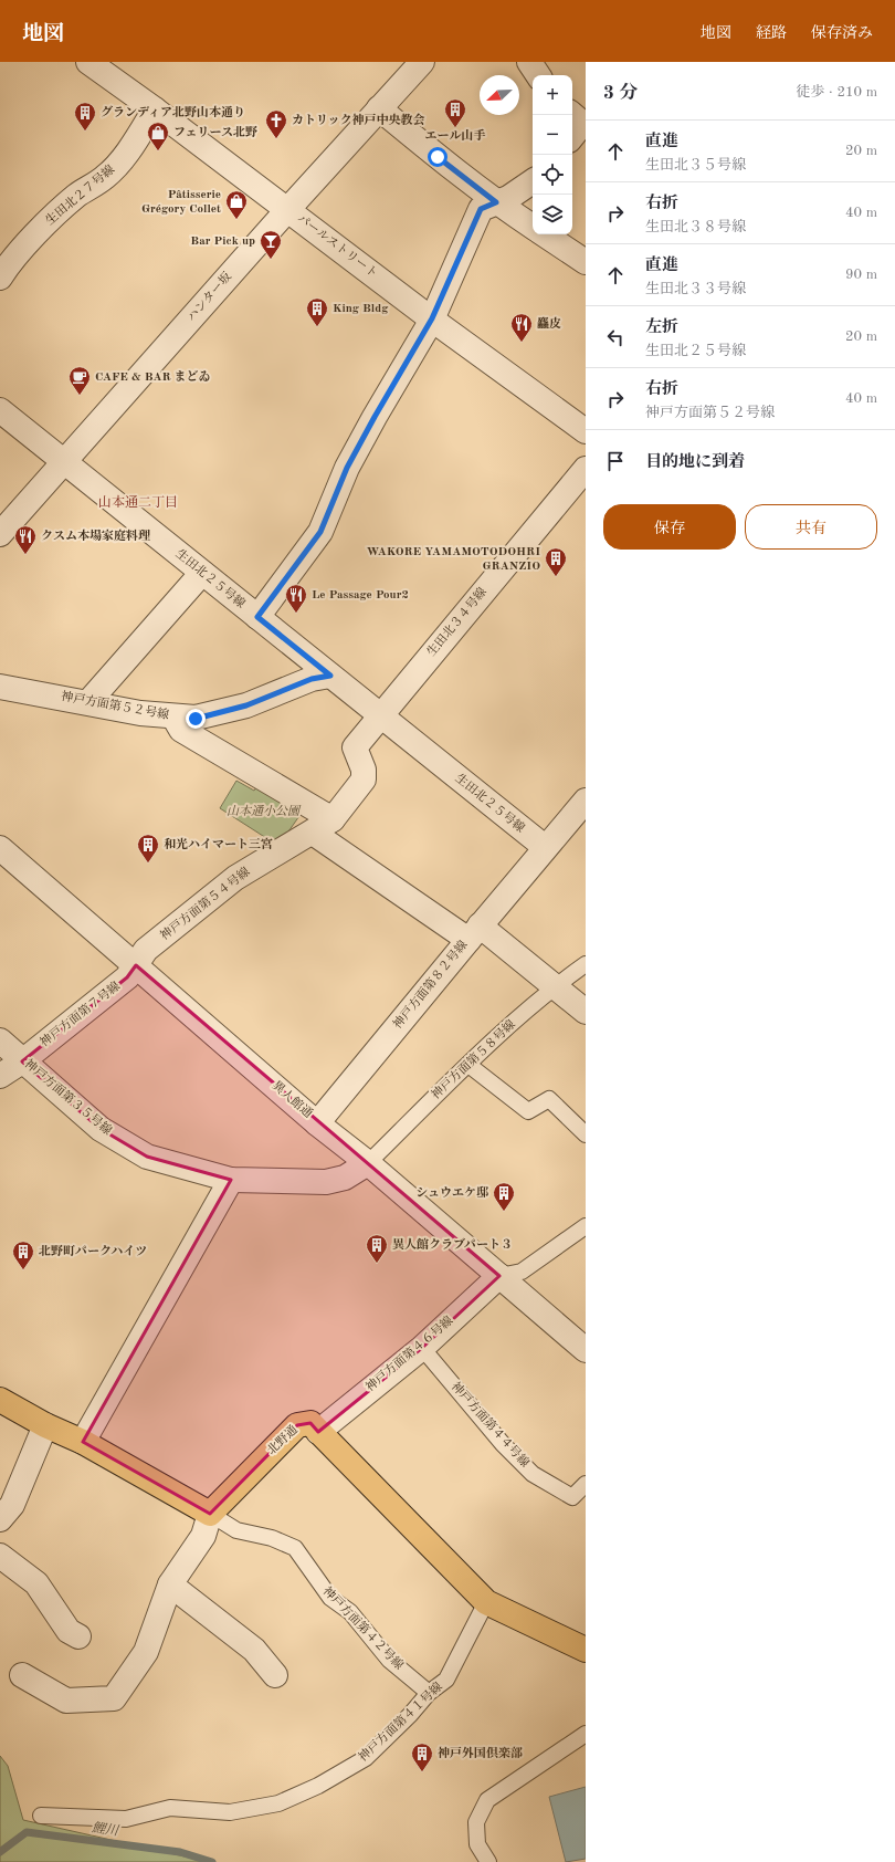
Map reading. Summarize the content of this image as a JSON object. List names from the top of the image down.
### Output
{
  "streets": {
    "main road": ["北野通"],
    "street": [
      "生田北２７号線",
      "パールストリート",
      "ハンター坂",
      "生田北２５号線",
      "生田北３４号線",
      "神戸方面第５２号線",
      "神戸方面第５４号線",
      "神戸方面第８２号線",
      "神戸方面第７号線",
      "神戸方面第３５号線",
      "異人館通",
      "神戸方面第４６号線"
    ],
    "lane": [
      "神戸方面第５８号線",
      "神戸方面第４４号線",
      "神戸方面第４２号線",
      "神戸方面第４１号線"
    ]
  },
  "crossings": [
    ["生田北２７号線", "パールストリート"],
    ["パールストリート", "ハンター坂"],
    ["ハンター坂", "生田北２５号線"],
    ["生田北２５号線", "生田北３４号線"],
    ["生田北２５号線", "神戸方面第５２号線"],
    ["生田北２５号線", "神戸方面第５４号線"],
    ["生田北２５号線", "神戸方面第８２号線"],
    ["生田北３４号線", "神戸方面第５４号線"],
    ["神戸方面第５４号線", "神戸方面第７号線"],
    ["神戸方面第５４号線", "異人館通"],
    ["神戸方面第８２号線", "異人館通"],
    ["神戸方面第７号線", "神戸方面第３５号線"],
    ["神戸方面第７号線", "異人館通"],
    ["神戸方面第５８号線", "神戸方面第３５号線"],
    ["神戸方面第５８号線", "異人館通"],
    ["神戸方面第３５号線", "異人館通"],
    ["異人館通", "神戸方面第４６号線"],
    ["神戸方面第４６号線", "神戸方面第４４号線"],
    ["神戸方面第４６号線", "北野通"],
    ["北野通", "神戸方面第４２号線"],
    ["北野通", "神戸方面第４１号線"],
    ["神戸方面第４２号線", "神戸方面第４１号線"]
  ],
  "districts": ["山本通二丁目"],
  "water": ["鯉川"],
  "parks": ["山本通小公園"],
  "places": {
    "building": [
      "エール山手",
      "グランディア北野山本通り",
      "King Bldg",
      "WAKORE YAMAMOTODOHRI GRANZIO",
      "和光ハイマート三宮",
      "シュウエケ邸",
      "異人館クラブパート３",
      "北野町パークハイツ",
      "神戸外国倶楽部"
    ],
    "church": ["カトリック神戸中央教会"],
    "shop": ["フェリース北野", "Pâtisserie Grégory Collet"],
    "bar": ["Bar Pick up"],
    "restaurant": ["麤皮", "クスム本場家庭料理", "Le Passage Pour2"],
    "cafe": ["CAFE & BAR まどゐ"]
  },
  "north": "bottom left",
  "page": {
    "header": "地図",
    "nav": ["地図", "経路", "保存済み"],
    "heading": ["3 分", "徒歩 · 210 m"],
    "map_buttons": ["+", "−"],
    "list": [
      ["直進", "生田北３５号線", "20 m"],
      ["右折", "生田北３８号線", "40 m"],
      ["直進", "生田北３３号線", "90 m"],
      ["左折", "生田北２５号線", "20 m"],
      ["右折", "神戸方面第５２号線", "40 m"],
      "目的地に到着"
    ],
    "buttons": ["保存", "共有"]
  }
}
